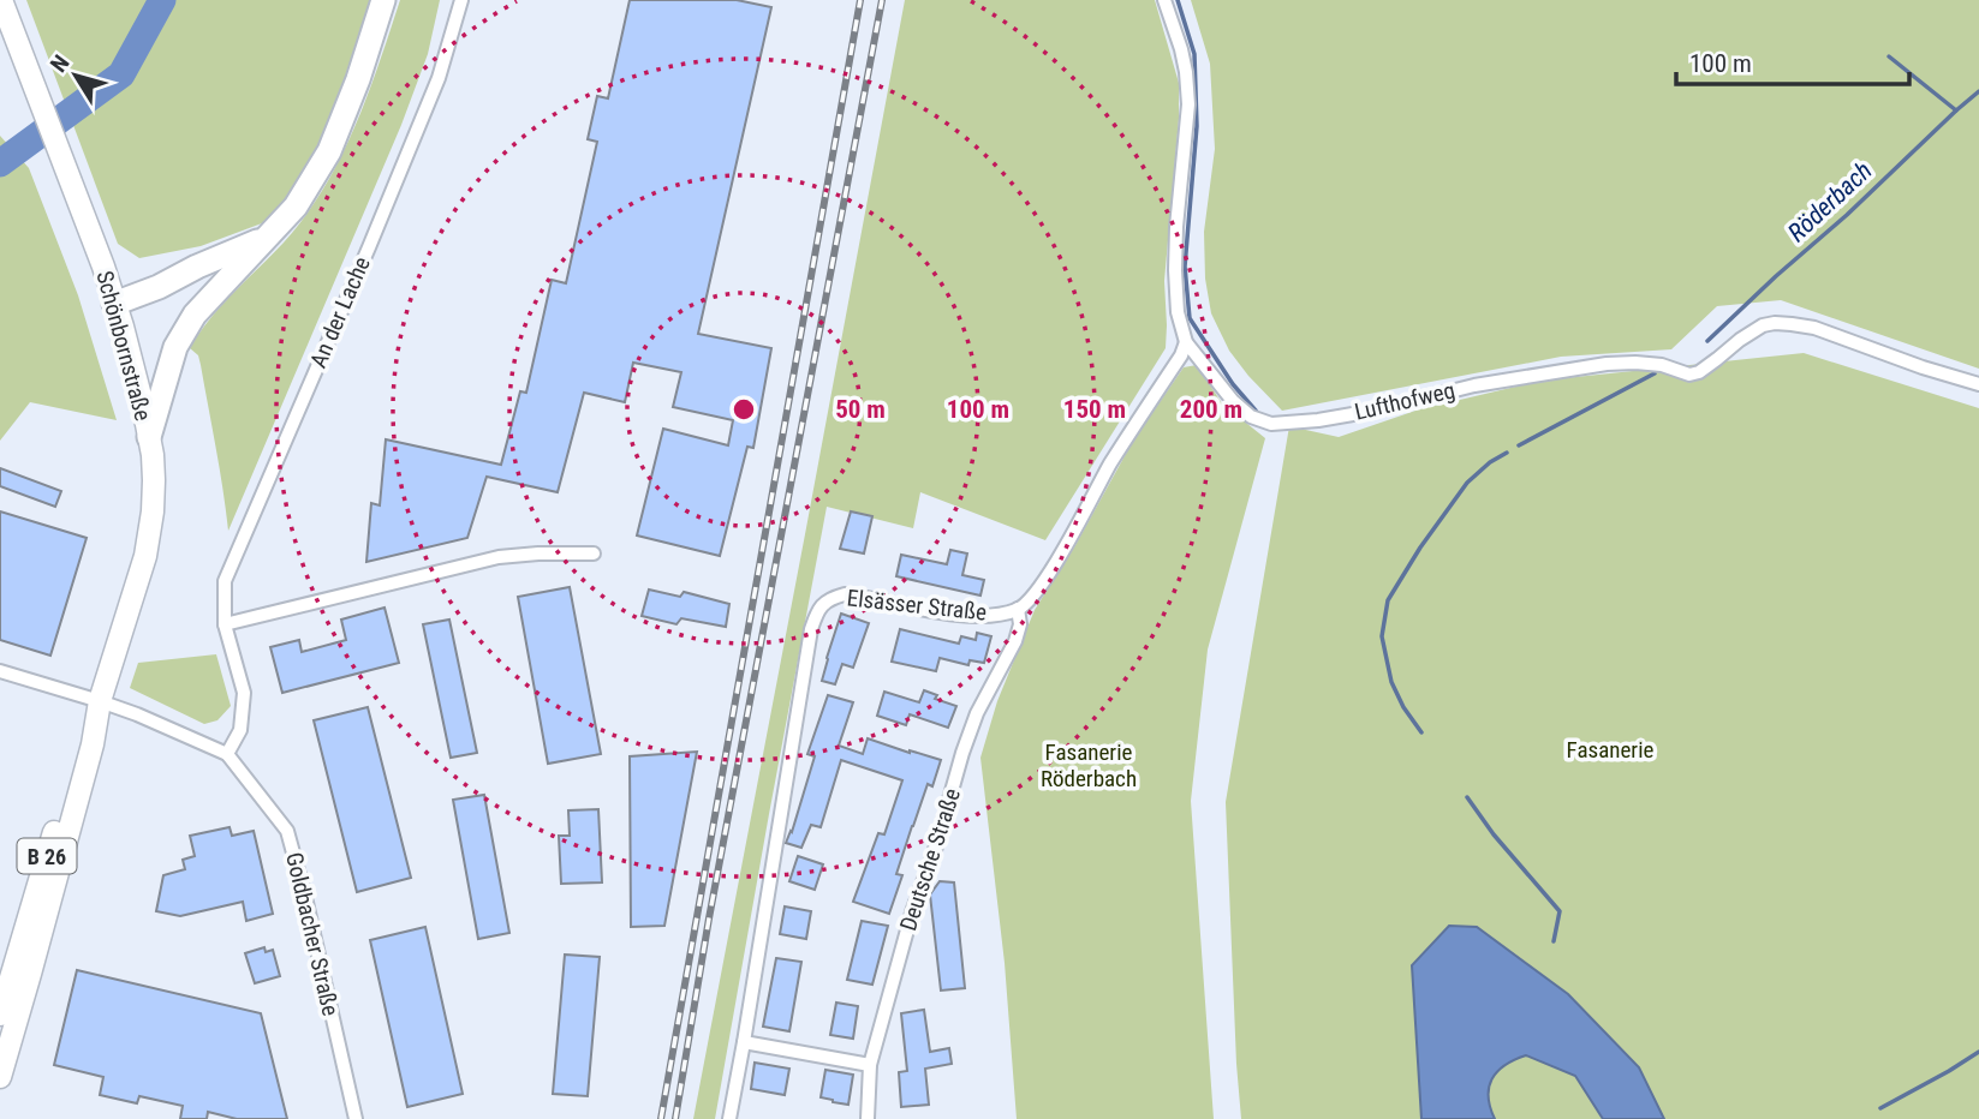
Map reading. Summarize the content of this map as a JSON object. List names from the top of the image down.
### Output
{
  "streets": {
    "main road": ["Schönbornstraße", "B 26"],
    "street": [
      "An der Lache",
      "Lufthofweg",
      "Elsässer Straße",
      "Deutsche Straße",
      "Goldbacher Straße"
    ]
  },
  "crossings": [
    ["An der Lache", "Goldbacher Straße"],
    ["Schönbornstraße", "Goldbacher Straße"],
    ["Lufthofweg", "Elsässer Straße"],
    ["Elsässer Straße", "Deutsche Straße"]
  ],
  "water": ["Röderbach"],
  "parks": ["Fasanerie", "Fasanerie Röderbach"],
  "scale_bar": "100 m",
  "north": "top left",
  "rings": [
    "50 m",
    "100 m",
    "150 m",
    "200 m"
  ]
}
